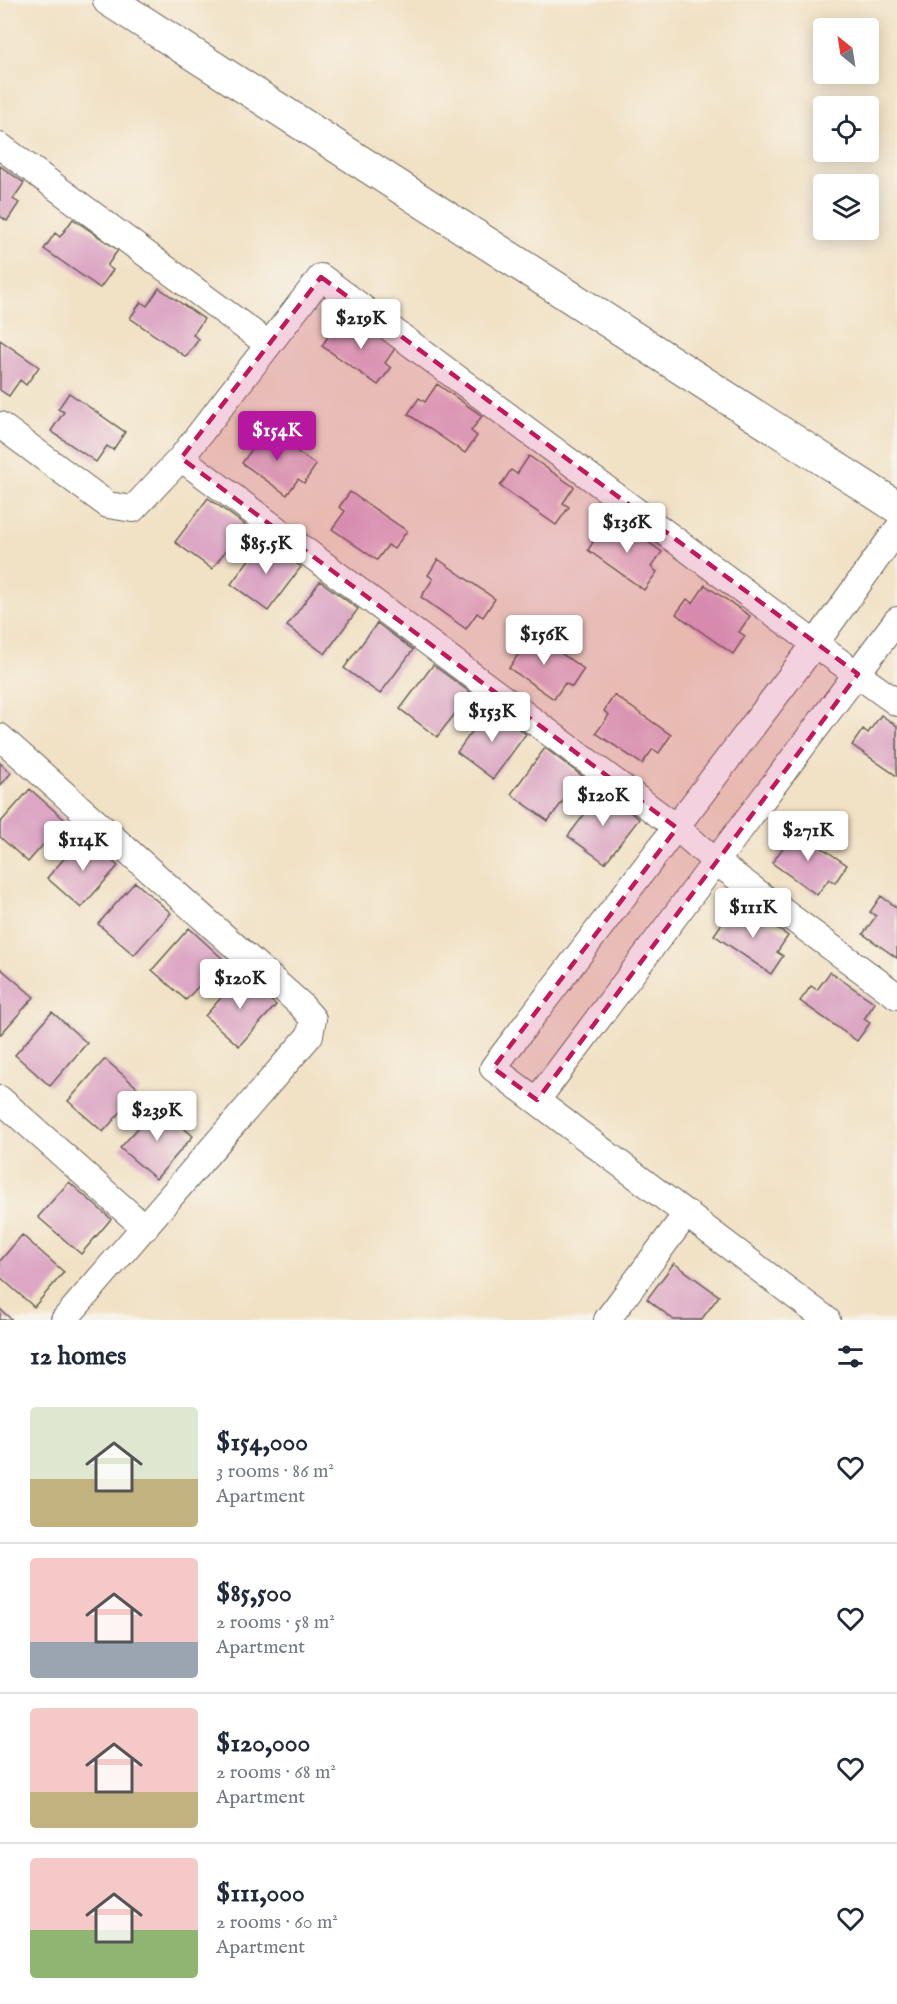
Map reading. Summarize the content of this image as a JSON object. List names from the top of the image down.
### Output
{
  "north": "top left",
  "page": {
    "price": [
      "$219K",
      "$154K",
      "$136K",
      "$85.5K",
      "$156K",
      "$153K",
      "$120K",
      "$271K",
      "$114K",
      "$111K",
      "$120K",
      "$239K"
    ],
    "heading": "12 homes",
    "list": [
      {
        "name": "$154,000",
        "note": "3 rooms · 86 m² · Apartment"
      },
      {
        "name": "$85,500",
        "note": "2 rooms · 58 m² · Apartment"
      },
      {
        "name": "$120,000",
        "note": "2 rooms · 68 m² · Apartment"
      },
      {
        "name": "$111,000",
        "note": "2 rooms · 60 m² · Apartment"
      }
    ]
  }
}
